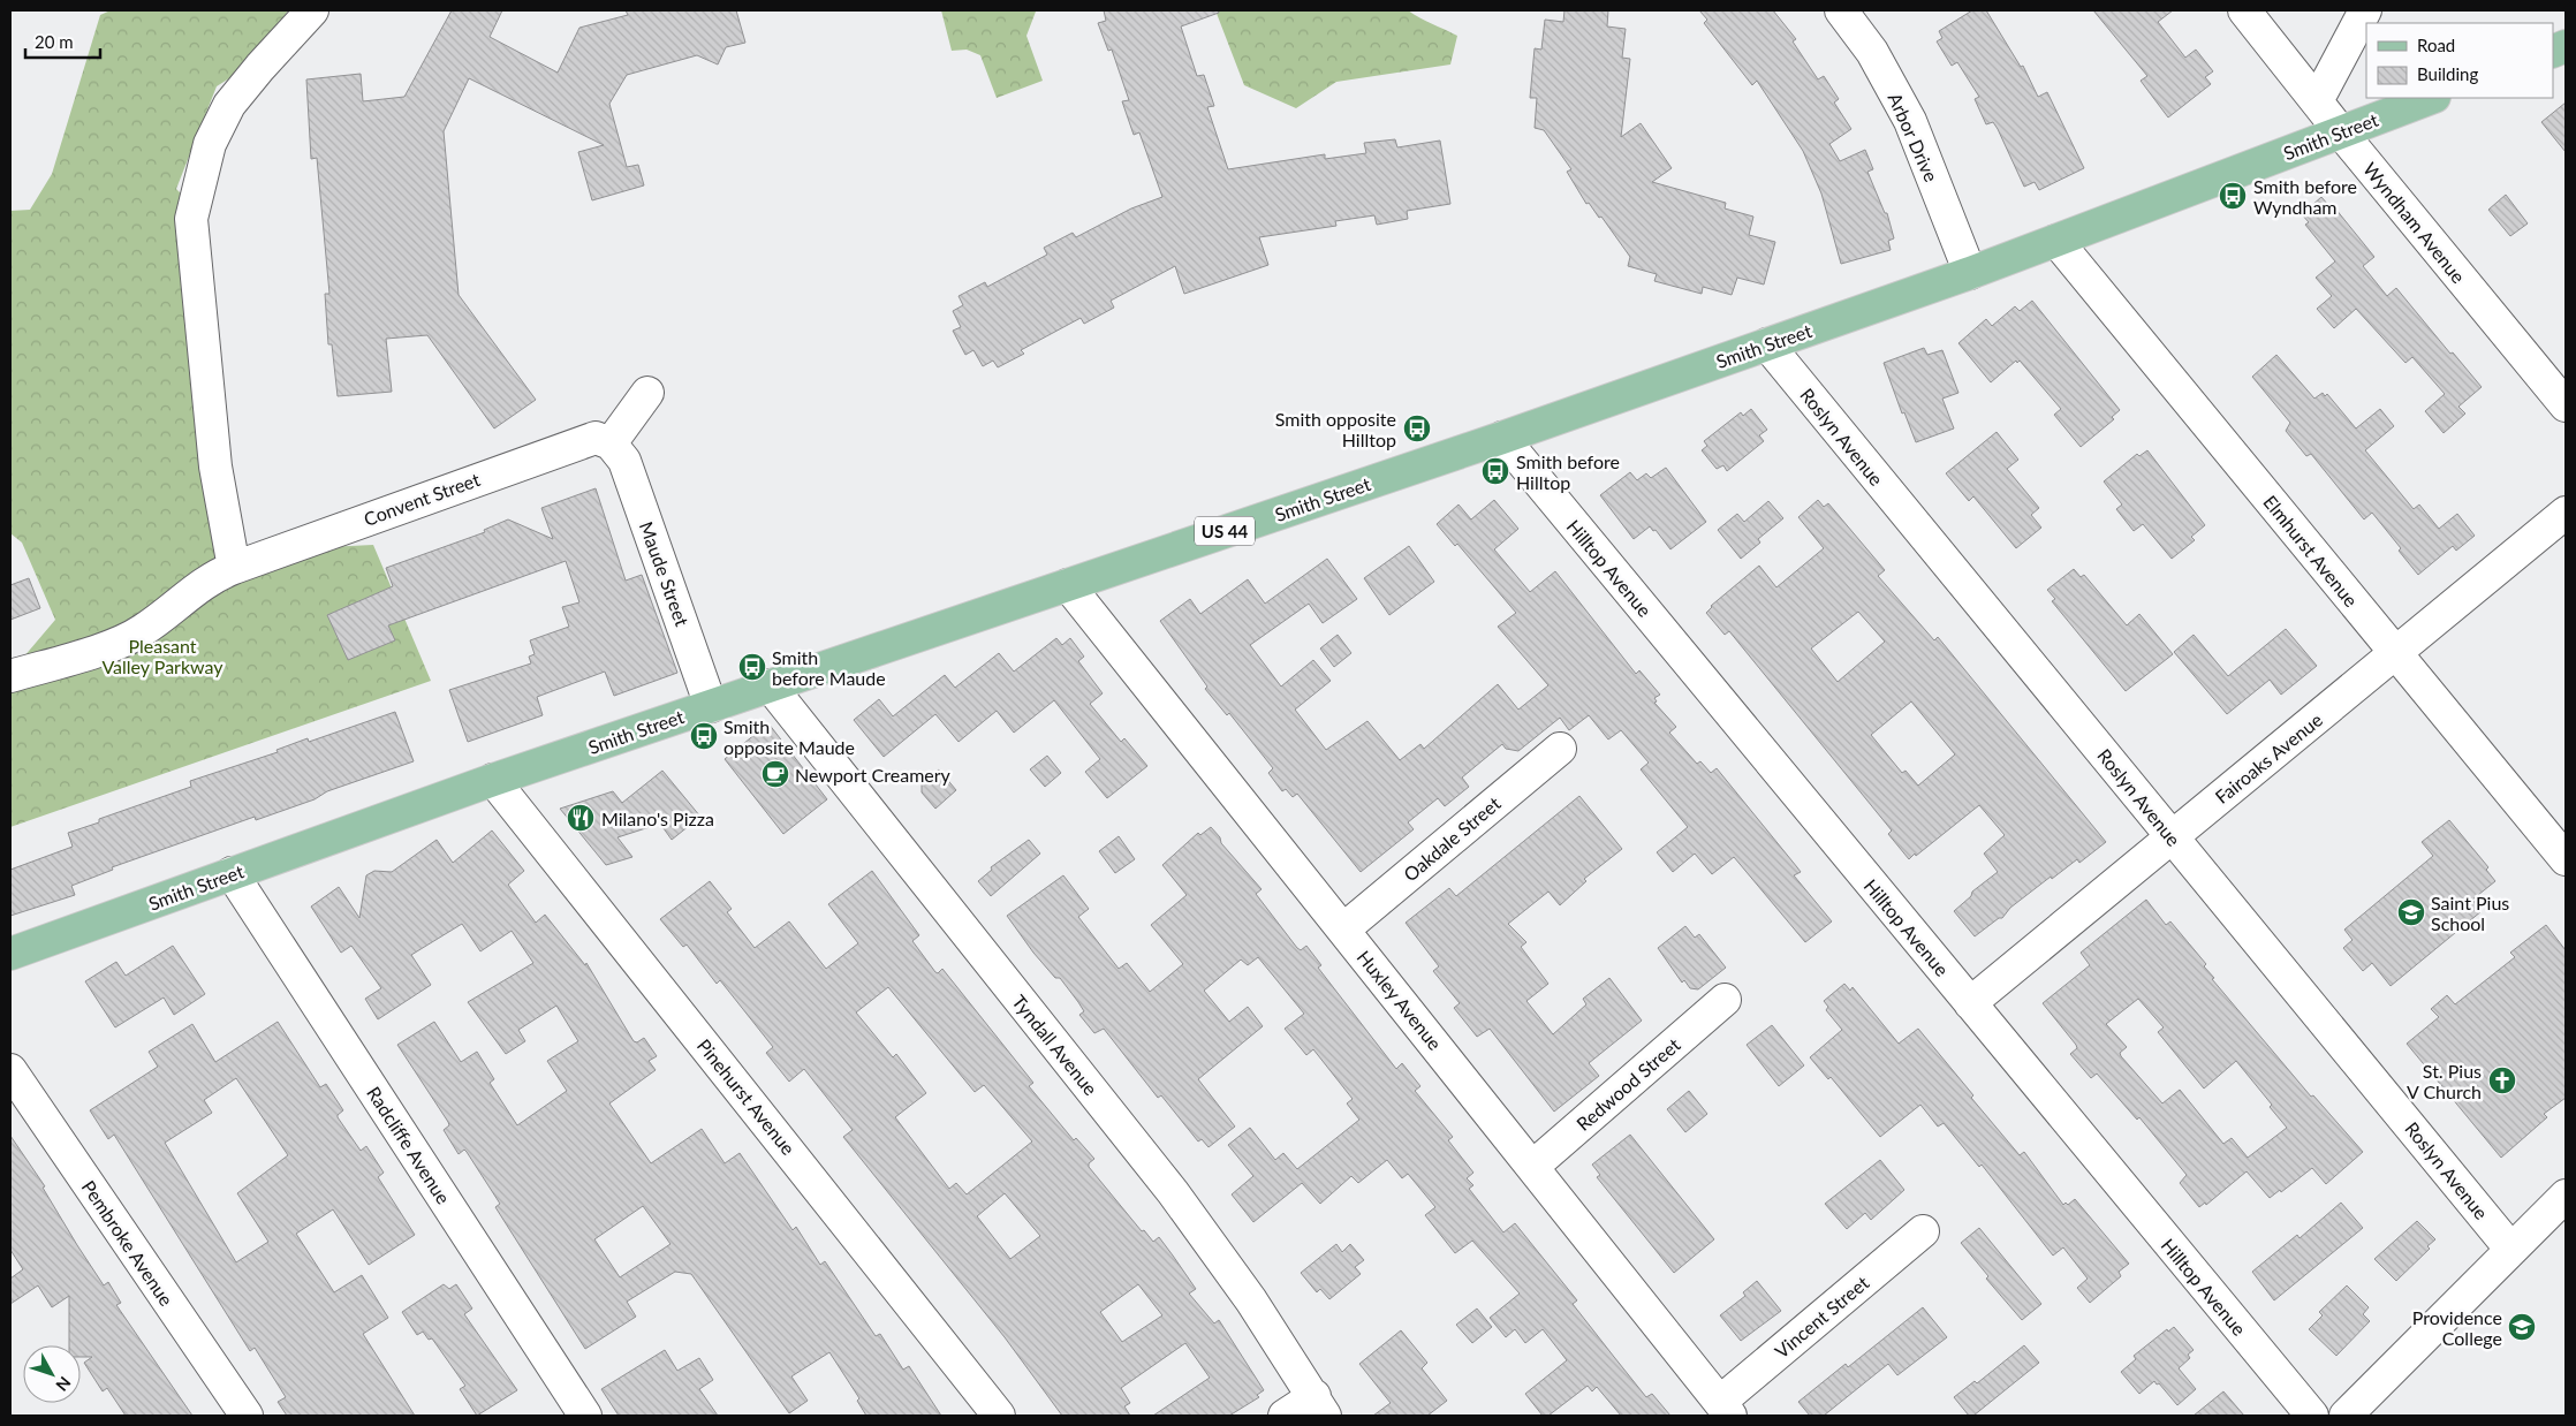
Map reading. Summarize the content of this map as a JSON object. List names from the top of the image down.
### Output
{
  "streets": {
    "main road": ["Smith Street", "US 44"],
    "street": [
      "Arbor Drive",
      "Wyndham Avenue",
      "Roslyn Avenue",
      "Convent Street",
      "Elmhurst Avenue",
      "Hilltop Avenue",
      "Maude Street",
      "Fairoaks Avenue",
      "Oakdale Street",
      "Huxley Avenue",
      "Tyndall Avenue",
      "Redwood Street",
      "Pinehurst Avenue",
      "Radcliffe Avenue",
      "Pembroke Avenue",
      "Vincent Street"
    ]
  },
  "crossings": [
    ["Smith Street", "Arbor Drive"],
    ["Smith Street", "Wyndham Avenue"],
    ["Smith Street", "Roslyn Avenue"],
    ["Smith Street", "Elmhurst Avenue"],
    ["Smith Street", "Hilltop Avenue"],
    ["Smith Street", "Maude Street"],
    ["Smith Street", "Huxley Avenue"],
    ["Smith Street", "Tyndall Avenue"],
    ["Smith Street", "Pinehurst Avenue"],
    ["Smith Street", "Radcliffe Avenue"],
    ["Roslyn Avenue", "Fairoaks Avenue"],
    ["Convent Street", "Maude Street"],
    ["Elmhurst Avenue", "Fairoaks Avenue"],
    ["Hilltop Avenue", "Fairoaks Avenue"],
    ["Oakdale Street", "Huxley Avenue"],
    ["Huxley Avenue", "Redwood Street"],
    ["Huxley Avenue", "Vincent Street"]
  ],
  "parks": ["Pleasant Valley Parkway"],
  "places": {
    "bus stop": [
      "Smith before Wyndham",
      "Smith opposite Hilltop",
      "Smith before Hilltop",
      "Smith before Maude",
      "Smith opposite Maude"
    ],
    "cafe": ["Newport Creamery"],
    "restaurant": ["Milano's Pizza"],
    "school or university": ["Saint Pius School", "Providence College"],
    "church": ["St. Pius V Church"]
  },
  "legend": ["Road", "Building"],
  "scale_bar": "20 m",
  "north": "bottom right"
}
